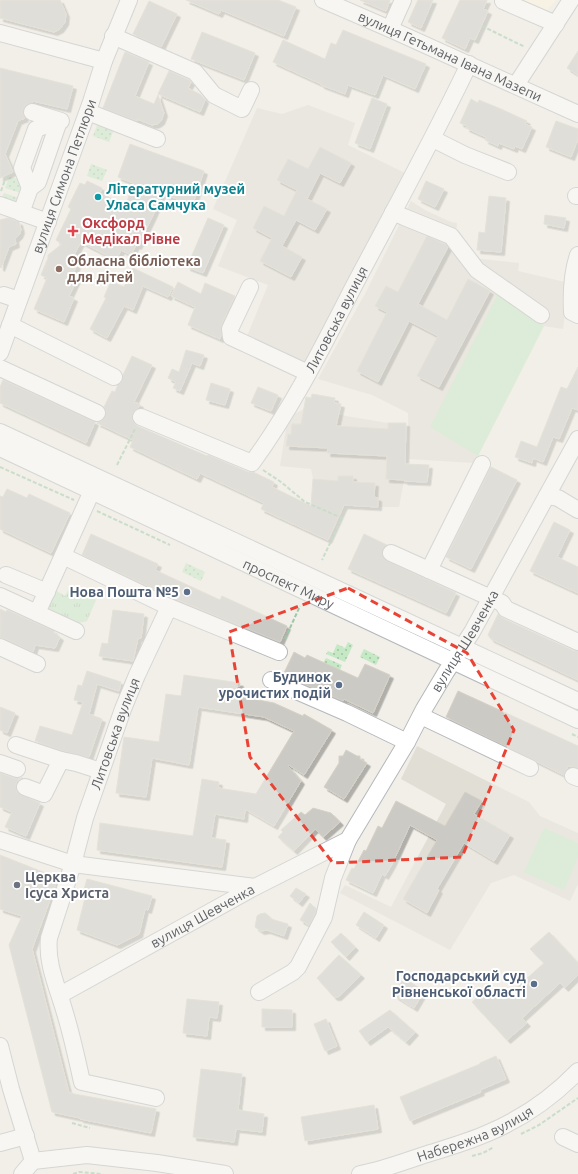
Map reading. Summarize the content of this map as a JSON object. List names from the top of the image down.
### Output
{
  "streets": {
    "street": [
      "вулиця Гетьмана Івана Мазепи",
      "вулиця Симона Петлюри",
      "Литовська вулиця",
      "проспект Миру",
      "вулиця Шевченка",
      "Набережна вулиця"
    ]
  },
  "crossings": [
    ["вулиця Гетьмана Івана Мазепи", "Литовська вулиця"],
    ["Литовська вулиця", "вулиця Шевченка"],
    ["проспект Миру", "вулиця Шевченка"]
  ],
  "places": {
    "other": [
      "Літературний музей Уласа Самчука",
      "Обласна бібліотека для дітей",
      "Нова Пошта №5",
      "Будинок урочистих подій",
      "Церква Ісуса Христа",
      "Господарський суд Рівненської області"
    ],
    "health": ["Оксфорд Медікал Рівне"]
  }
}
